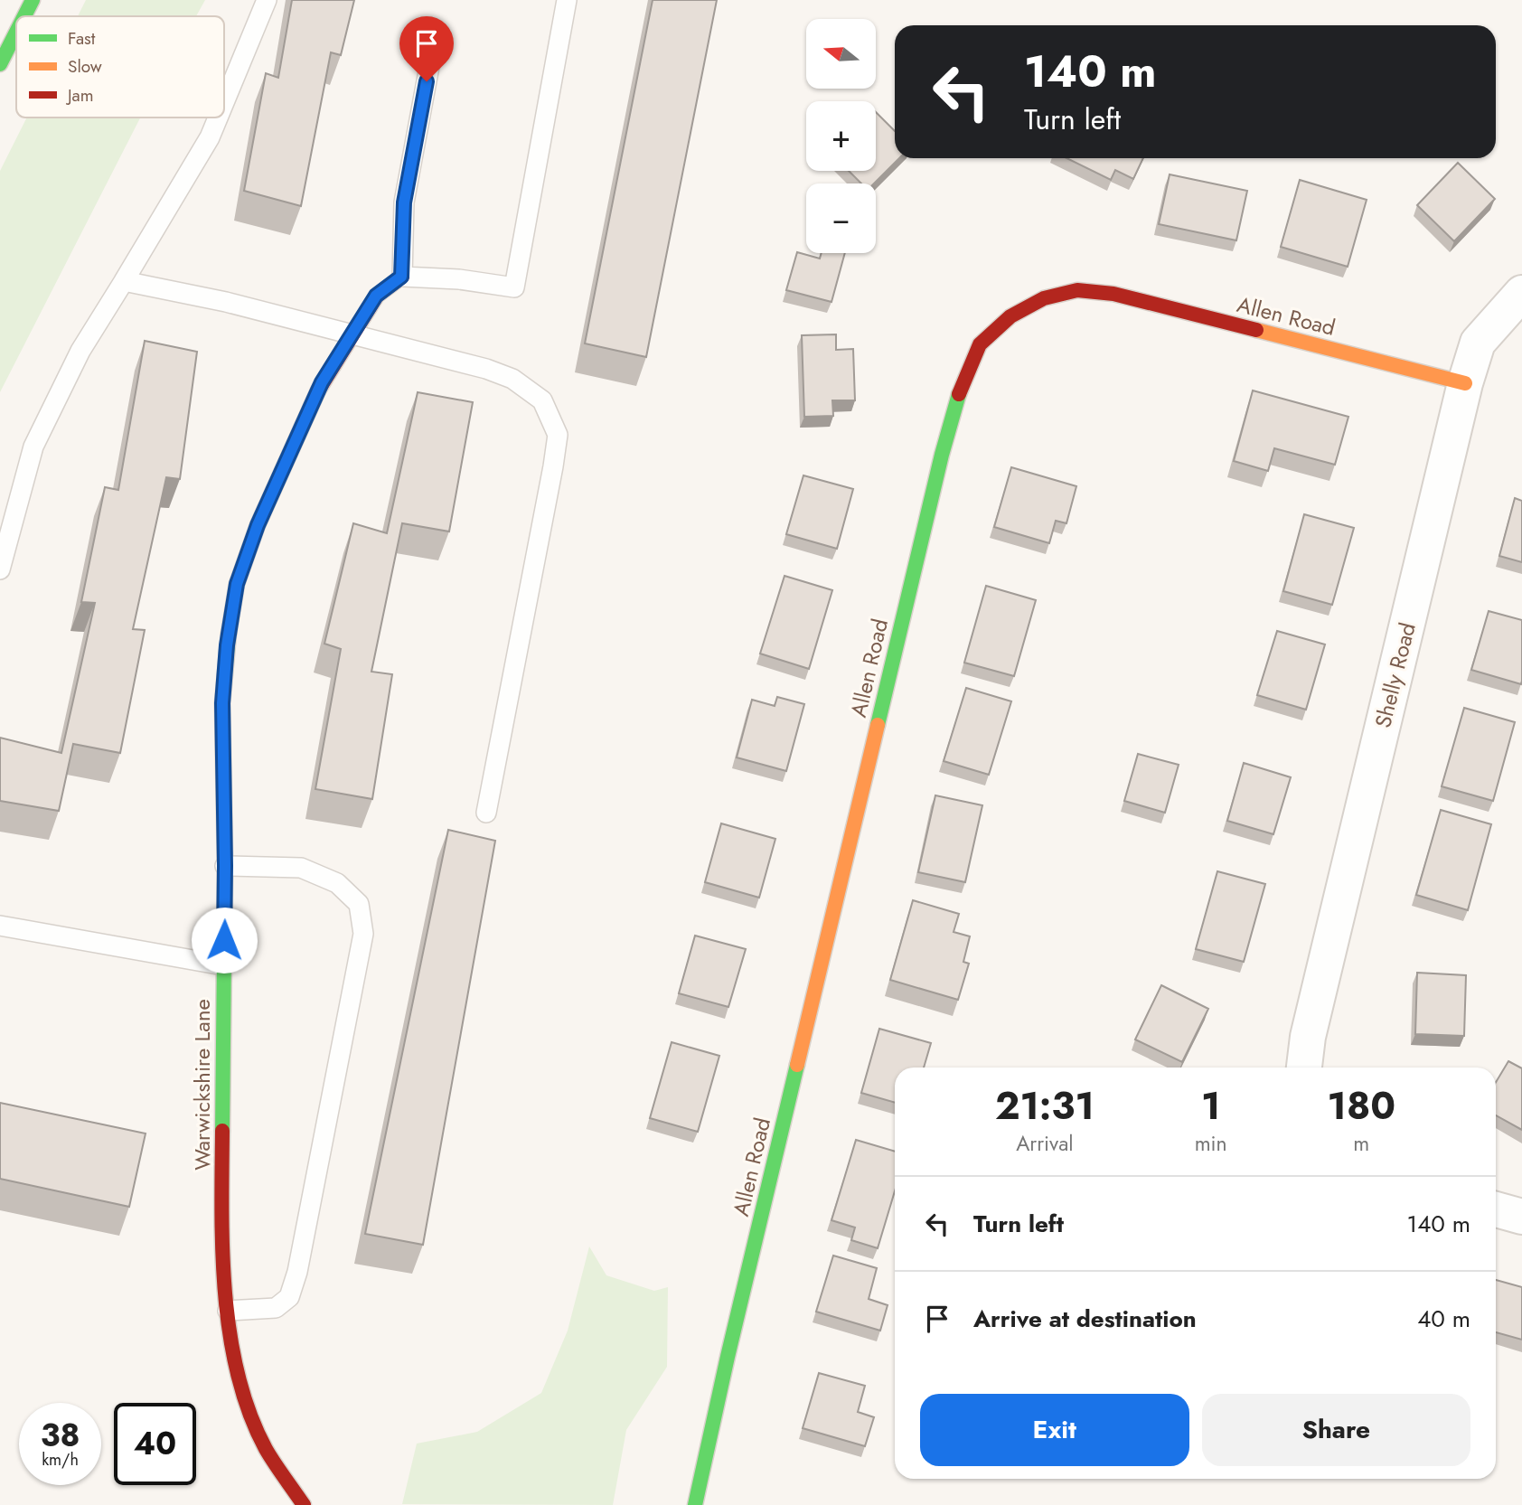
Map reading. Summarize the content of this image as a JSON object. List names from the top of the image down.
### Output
{
  "streets": {
    "main road": ["Allen Road", "Warwickshire Lane"],
    "street": ["Shelly Road"]
  },
  "crossings": [
    ["Allen Road", "Shelly Road"]
  ],
  "legend": ["Fast", "Slow", "Jam"],
  "north": "left",
  "page": {
    "map_buttons": ["+", "−"],
    "turn": ["140 m", "Turn left"],
    "eta": [
      "21:31",
      "Arrival",
      "1",
      "min",
      "180",
      "m"
    ],
    "list": [
      {
        "name": "Turn left",
        "value": "140 m"
      },
      {
        "name": "Arrive at destination",
        "value": "40 m"
      }
    ],
    "buttons": ["Exit", "Share"],
    "speed": "38 km/h",
    "limit": "40"
  }
}
